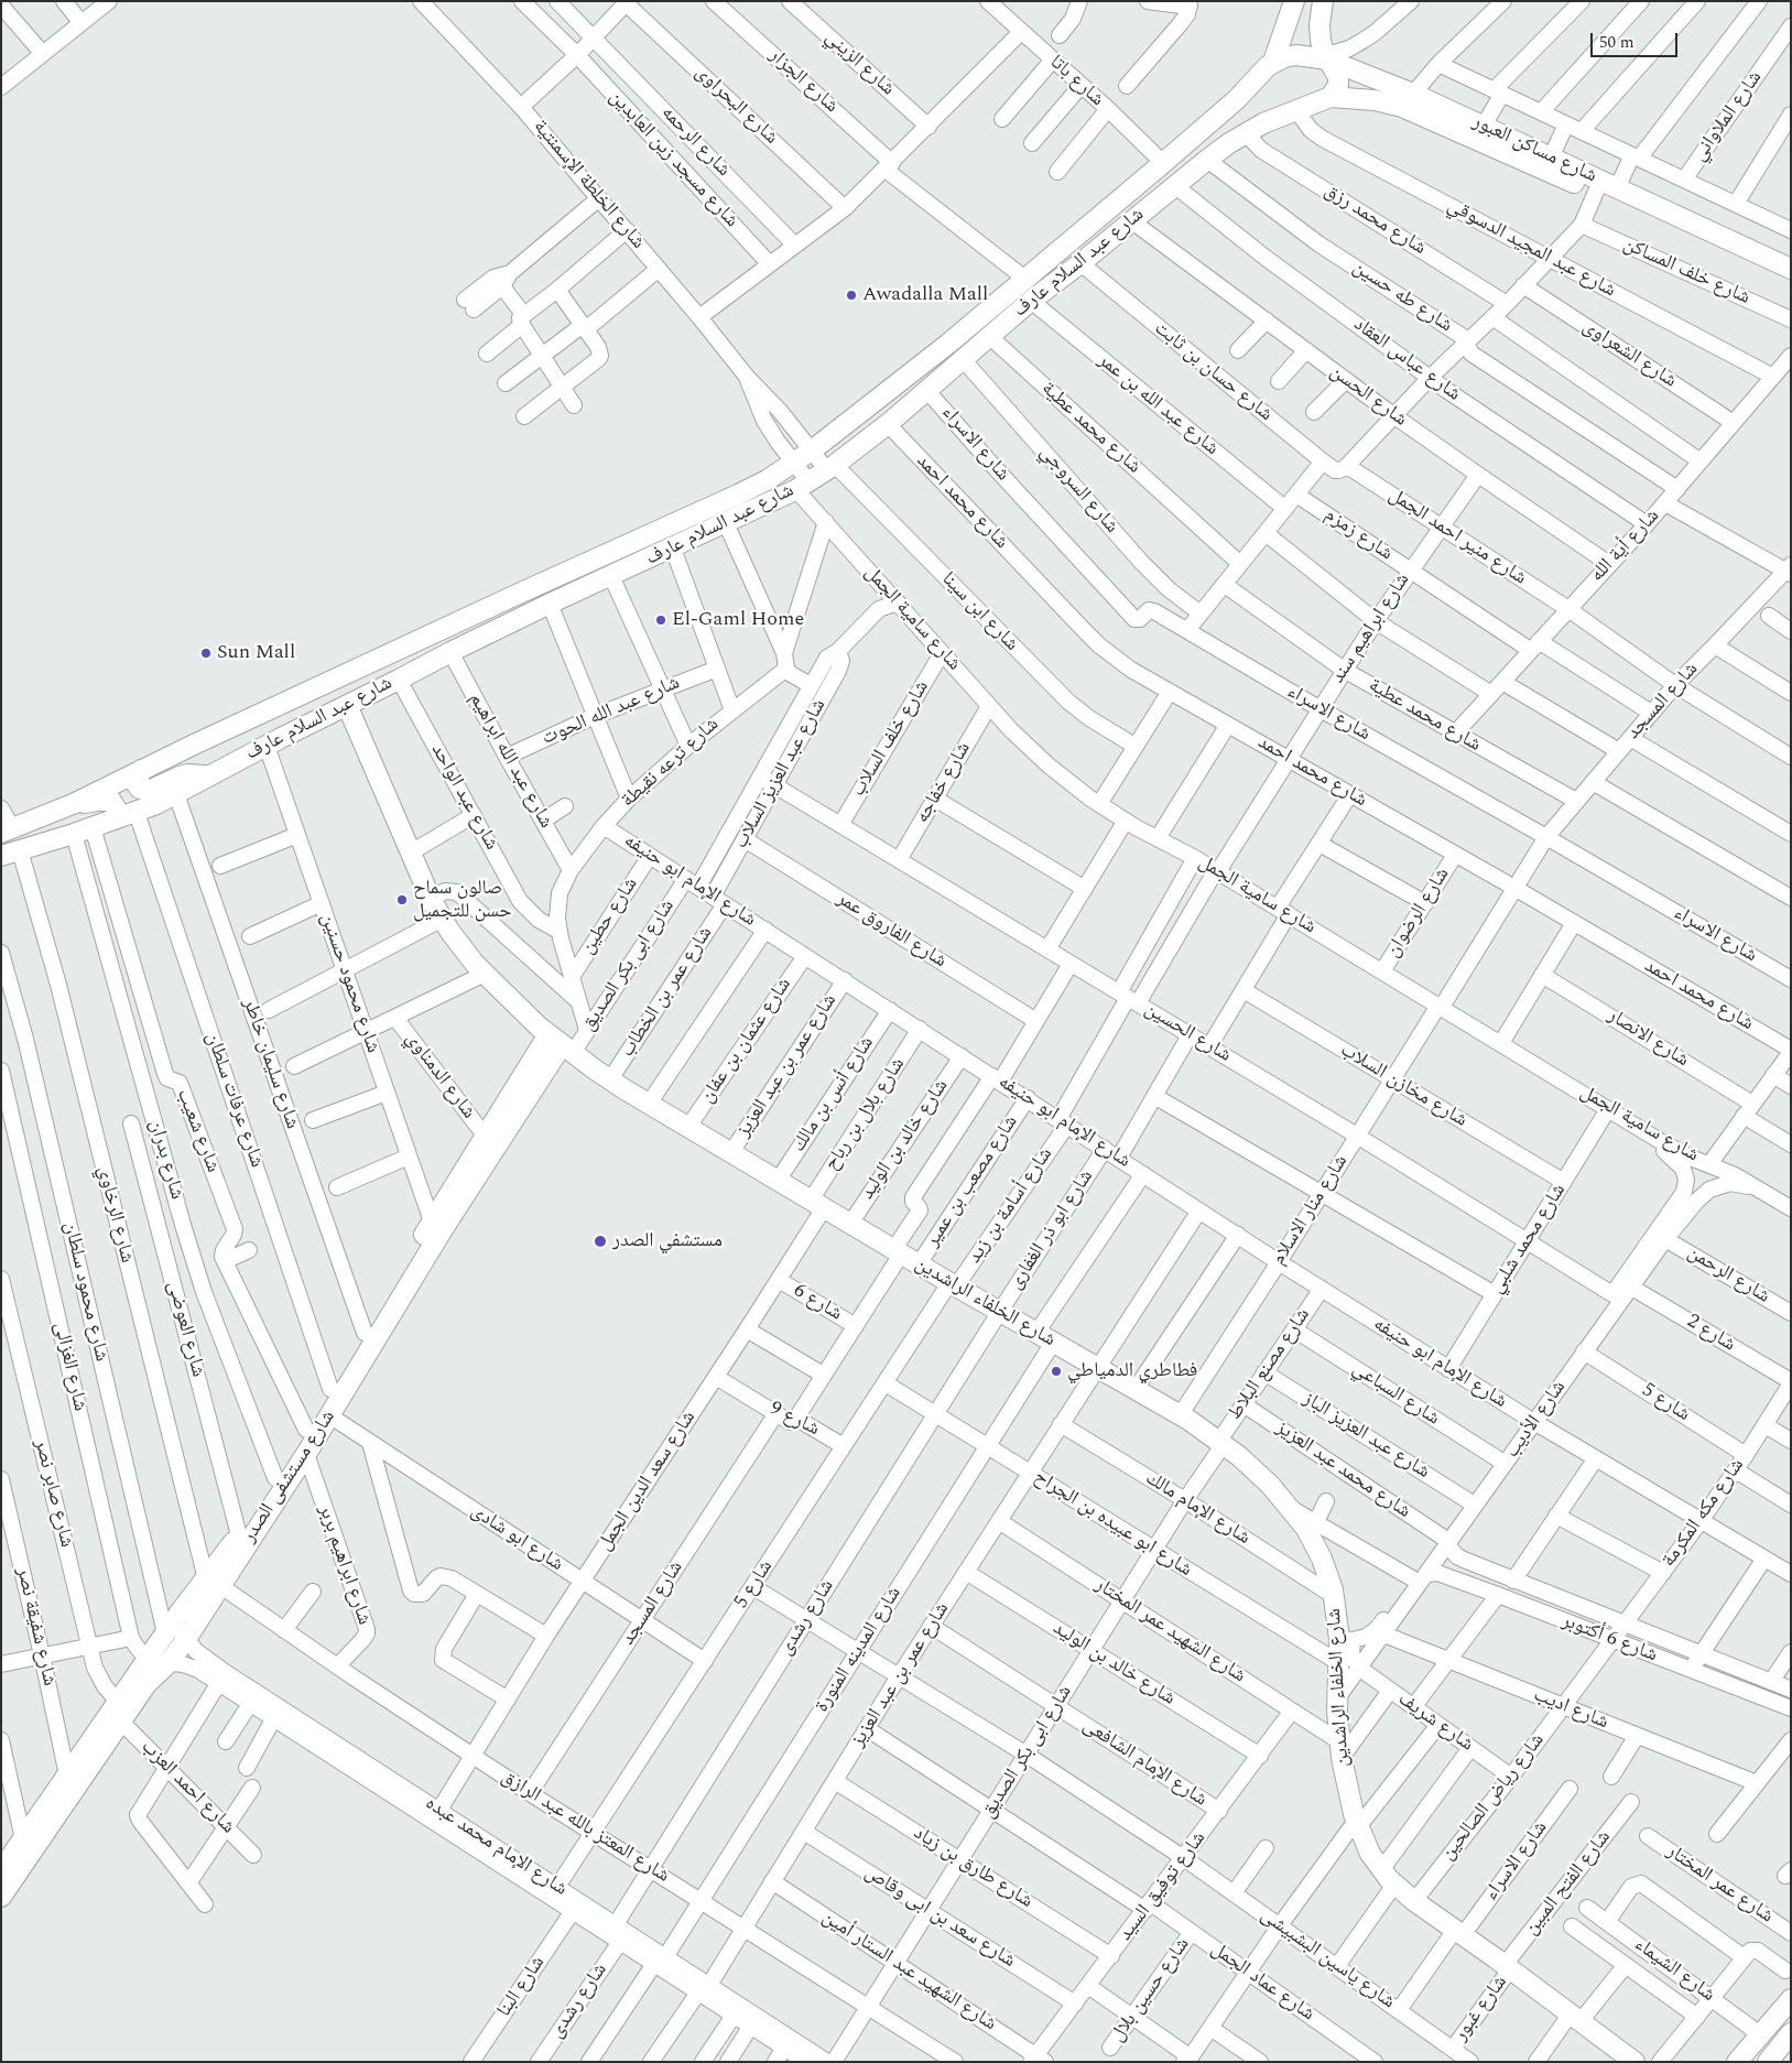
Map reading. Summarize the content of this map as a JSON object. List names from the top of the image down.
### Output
{
  "streets": {
    "main road": [
      "شارع مساكن العبور",
      "شارع عبد السلام عارف",
      "شارع الخلفاء الراشدين",
      "شارع مستشفى الصدر"
    ],
    "street": [
      "شارع الزيني",
      "شارع الجزار",
      "شارع باتا",
      "شارع البحراوى",
      "شارع الملاواني",
      "شارع الرحمه",
      "شارع مسجد زين العابدين",
      "شارع الخلطة الإسمنتية",
      "شارع محمد رزق",
      "شارع عبد المجيد الدسوقي",
      "شارع خلف المساكن",
      "شارع طه حسين",
      "شارع الشعراوى",
      "شارع عباس العقاد",
      "شارع حسان بن ثابت",
      "شارع الحسن",
      "شارع عبد الله بن عمر",
      "شارع محمد عطية",
      "شارع الاسراء",
      "شارع السروجي",
      "شارع محمد احمد",
      "شارع زمزم",
      "شارع منير احمد الجمل",
      "شارع أية الله",
      "شارع ابن سينا",
      "شارع سامية الجمل",
      "شارع ابراهيم سند",
      "شارع المسجد",
      "شارع عبد الله الحوت",
      "شارع خلف السلاب",
      "شارع عبد الله ابراهيم",
      "شارع ترعه نقيطة",
      "شارع عبد العزيز السلاب",
      "شارع خفاجه",
      "شارع عبد الواحد",
      "شارع الإمام ابو حنيفه",
      "شارع الرضوان",
      "شارع حطين",
      "شارع الفاروق عمر",
      "شارع ابى بكر الصديق",
      "شارع محمود حسنين",
      "شارع عمر بن الخطاب",
      "شارع الحسين",
      "شارع الانصار",
      "شارع عثمان بن عفان",
      "شارع سليمان خاطر",
      "شارع عمر بن عبد العزيز",
      "شارع الدمناوي",
      "شارع مخازن السلاب",
      "شارع أنس بن مالك",
      "شارع عرفات سلطان",
      "شارع بلال بن رباح",
      "شارع شعيب",
      "شارع خالد بن الوليد",
      "شارع بدران",
      "شارع مصعب بن عمير",
      "شارع أسامة بن زيد",
      "شارع منار الاسلام",
      "شارع الرخاوي",
      "شارع ابو ذر الغفارى",
      "شارع محمد شلبي",
      "شارع الرحمن",
      "شارع محمود سلطان",
      "شارع 6",
      "شارع العوضى",
      "شارع 2",
      "شارع مصنع البلاط",
      "شارع الغزالى",
      "شارع السباعي",
      "شارع 5",
      "شارع 9",
      "شارع الأديب",
      "شارع عبد العزيز الباز",
      "شارع محمد عبد العزيز",
      "شارع سعد الدين الجمل",
      "شارع صابر نصر",
      "شارع الإمام مالك",
      "شارع مكه المكرمة",
      "شارع ابو عبيده بن الجراح",
      "شارع ابو شادى",
      "شارع ابراهيم بربر",
      "شارع رشدى",
      "شارع شفيقة نصر",
      "شارع الشهيد عمر المختار",
      "شارع 6 أكتوبر",
      "شارع المدينه المنورة",
      "شارع اديب",
      "شارع شريف",
      "شارع الإمام الشافعى",
      "شارع احمد العزب",
      "شارع رياض الصالحين",
      "شارع المعتز بالله عبد الرازق",
      "شارع الإمام محمد عبده",
      "شارع طارق بن زياد",
      "شارع الفتح المبين",
      "شارع عمر المختار",
      "شارع توفيق السيد",
      "شارع سعد بن ابى وقاص",
      "شارع ياسين البشبيشى",
      "شارع الشيماء",
      "شارع الشهيد عبد الستار أمين",
      "شارع عماد الجمل",
      "شارع البنا",
      "شارع حسين بلال",
      "شارع غبور"
    ]
  },
  "crossings": [
    ["شارع الجزار", "شارع عبد السلام عارف"],
    ["شارع باتا", "شارع عبد السلام عارف"],
    ["شارع مساكن العبور", "شارع عبد السلام عارف"],
    ["شارع الخلطة الإسمنتية", "شارع عبد السلام عارف"],
    ["شارع الخلطة الإسمنتية", "شارع ابن سينا"],
    ["شارع الخلطة الإسمنتية", "شارع سامية الجمل"],
    ["شارع محمد رزق", "شارع عبد السلام عارف"],
    ["شارع عبد المجيد الدسوقي", "شارع عبد السلام عارف"],
    ["شارع عبد المجيد الدسوقي", "شارع أية الله"],
    ["شارع عبد السلام عارف", "شارع طه حسين"],
    ["شارع عبد السلام عارف", "شارع عباس العقاد"],
    ["شارع عبد السلام عارف", "شارع حسان بن ثابت"],
    ["شارع عبد السلام عارف", "شارع الحسن"],
    ["شارع عبد السلام عارف", "شارع عبد الله بن عمر"],
    ["شارع عبد السلام عارف", "شارع محمد عطية"],
    ["شارع عبد السلام عارف", "شارع الاسراء"],
    ["شارع عبد السلام عارف", "شارع السروجي"],
    ["شارع عبد السلام عارف", "شارع محمد احمد"],
    ["شارع عبد السلام عارف", "شارع ابن سينا"],
    ["شارع عبد السلام عارف", "شارع سامية الجمل"],
    ["شارع عبد السلام عارف", "شارع عبد الله ابراهيم"],
    ["شارع عبد السلام عارف", "شارع عبد الواحد"],
    ["شارع عبد السلام عارف", "شارع محمود حسنين"],
    ["شارع عبد السلام عارف", "شارع سليمان خاطر"],
    ["شارع عبد السلام عارف", "شارع عرفات سلطان"],
    ["شارع عبد السلام عارف", "شارع شعيب"],
    ["شارع عبد السلام عارف", "شارع بدران"],
    ["شارع عبد السلام عارف", "شارع الرخاوي"],
    ["شارع عبد السلام عارف", "شارع الخلفاء الراشدين"],
    ["شارع طه حسين", "شارع أية الله"],
    ["شارع الشعراوى", "شارع أية الله"],
    ["شارع عباس العقاد", "شارع أية الله"],
    ["شارع حسان بن ثابت", "شارع منير احمد الجمل"],
    ["شارع الحسن", "شارع أية الله"],
    ["شارع الحسن", "شارع ابراهيم سند"],
    ["شارع محمد عطية", "شارع أية الله"],
    ["شارع محمد عطية", "شارع ابراهيم سند"],
    ["شارع محمد عطية", "شارع المسجد"],
    ["شارع الاسراء", "شارع ابراهيم سند"],
    ["شارع الاسراء", "شارع المسجد"],
    ["شارع الاسراء", "شارع منار الاسلام"],
    ["شارع الاسراء", "شارع الخلفاء الراشدين"],
    ["شارع الاسراء", "شارع ياسين البشبيشى"],
    ["شارع محمد احمد", "شارع ابراهيم سند"],
    ["شارع محمد احمد", "شارع الرضوان"],
    ["شارع محمد احمد", "شارع منار الاسلام"],
    ["شارع زمزم", "شارع أية الله"],
    ["شارع زمزم", "شارع ابراهيم سند"],
    ["شارع زمزم", "شارع المسجد"],
    ["شارع منير احمد الجمل", "شارع أية الله"],
    ["شارع منير احمد الجمل", "شارع ابراهيم سند"],
    ["شارع منير احمد الجمل", "شارع المسجد"],
    ["شارع سامية الجمل", "شارع ابراهيم سند"],
    ["شارع سامية الجمل", "شارع خلف السلاب"],
    ["شارع سامية الجمل", "شارع عبد العزيز السلاب"],
    ["شارع سامية الجمل", "شارع خفاجه"],
    ["شارع سامية الجمل", "شارع الرضوان"],
    ["شارع سامية الجمل", "شارع منار الاسلام"],
    ["شارع سامية الجمل", "شارع محمد شلبي"],
    ["شارع سامية الجمل", "شارع الأديب"],
    ["شارع ابراهيم سند", "شارع الحسين"],
    ["شارع ابراهيم سند", "شارع أسامة بن زيد"],
    ["شارع المسجد", "شارع منار الاسلام"],
    ["شارع المسجد", "شارع 9"],
    ["شارع المسجد", "شارع ابو شادى"],
    ["شارع المسجد", "شارع المعتز بالله عبد الرازق"],
    ["شارع عبد الله الحوت", "شارع عبد الله ابراهيم"],
    ["شارع خلف السلاب", "شارع الحسين"],
    ["شارع عبد الله ابراهيم", "شارع ترعه نقيطة"],
    ["شارع ترعه نقيطة", "شارع عبد الواحد"],
    ["شارع ترعه نقيطة", "شارع الإمام ابو حنيفه"],
    ["شارع ترعه نقيطة", "شارع حطين"],
    ["شارع ترعه نقيطة", "شارع ابى بكر الصديق"],
    ["شارع عبد العزيز السلاب", "شارع الإمام ابو حنيفه"],
    ["شارع عبد العزيز السلاب", "شارع الفاروق عمر"],
    ["شارع عبد العزيز السلاب", "شارع ابى بكر الصديق"],
    ["شارع عبد العزيز السلاب", "شارع عمر بن الخطاب"],
    ["شارع عبد العزيز السلاب", "شارع الحسين"],
    ["شارع خفاجه", "شارع الحسين"],
    ["شارع الإمام ابو حنيفه", "شارع حطين"],
    ["شارع الإمام ابو حنيفه", "شارع ابى بكر الصديق"],
    ["شارع الإمام ابو حنيفه", "شارع عمر بن الخطاب"],
    ["شارع الإمام ابو حنيفه", "شارع عثمان بن عفان"],
    ["شارع الإمام ابو حنيفه", "شارع عمر بن عبد العزيز"],
    ["شارع الإمام ابو حنيفه", "شارع أنس بن مالك"],
    ["شارع الإمام ابو حنيفه", "شارع بلال بن رباح"],
    ["شارع الإمام ابو حنيفه", "شارع خالد بن الوليد"],
    ["شارع الإمام ابو حنيفه", "شارع مصعب بن عمير"],
    ["شارع الإمام ابو حنيفه", "شارع أسامة بن زيد"],
    ["شارع الإمام ابو حنيفه", "شارع منار الاسلام"],
    ["شارع الإمام ابو حنيفه", "شارع ابو ذر الغفارى"],
    ["شارع الإمام ابو حنيفه", "شارع محمد شلبي"],
    ["شارع الإمام ابو حنيفه", "شارع مصنع البلاط"],
    ["شارع الإمام ابو حنيفه", "شارع الأديب"],
    ["شارع ابى بكر الصديق", "شارع خالد بن الوليد"],
    ["شارع ابى بكر الصديق", "شارع الخلفاء الراشدين"],
    ["شارع ابى بكر الصديق", "شارع مصنع البلاط"],
    ["شارع ابى بكر الصديق", "شارع مستشفى الصدر"],
    ["شارع ابى بكر الصديق", "شارع الإمام مالك"],
    ["شارع ابى بكر الصديق", "شارع ابو عبيده بن الجراح"],
    ["شارع ابى بكر الصديق", "شارع الشهيد عمر المختار"],
    ["شارع ابى بكر الصديق", "شارع الإمام الشافعى"],
    ["شارع ابى بكر الصديق", "شارع المعتز بالله عبد الرازق"],
    ["شارع ابى بكر الصديق", "شارع طارق بن زياد"],
    ["شارع ابى بكر الصديق", "شارع سعد بن ابى وقاص"],
    ["شارع ابى بكر الصديق", "شارع ياسين البشبيشى"],
    ["شارع ابى بكر الصديق", "شارع الشهيد عبد الستار أمين"],
    ["شارع ابى بكر الصديق", "شارع عماد الجمل"],
    ["شارع محمود حسنين", "شارع مستشفى الصدر"],
    ["شارع عمر بن الخطاب", "شارع الخلفاء الراشدين"],
    ["شارع الحسين", "شارع أسامة بن زيد"],
    ["شارع الحسين", "شارع منار الاسلام"],
    ["شارع الحسين", "شارع محمد شلبي"],
    ["شارع الحسين", "شارع الأديب"],
    ["شارع عثمان بن عفان", "شارع الخلفاء الراشدين"],
    ["شارع سليمان خاطر", "شارع مستشفى الصدر"],
    ["شارع عمر بن عبد العزيز", "شارع خالد بن الوليد"],
    ["شارع عمر بن عبد العزيز", "شارع الخلفاء الراشدين"],
    ["شارع عمر بن عبد العزيز", "شارع الإمام مالك"],
    ["شارع عمر بن عبد العزيز", "شارع ابو عبيده بن الجراح"],
    ["شارع عمر بن عبد العزيز", "شارع الشهيد عمر المختار"],
    ["شارع عمر بن عبد العزيز", "شارع الإمام الشافعى"],
    ["شارع عمر بن عبد العزيز", "شارع المعتز بالله عبد الرازق"],
    ["شارع عمر بن عبد العزيز", "شارع الإمام محمد عبده"],
    ["شارع عمر بن عبد العزيز", "شارع طارق بن زياد"],
    ["شارع عمر بن عبد العزيز", "شارع سعد بن ابى وقاص"],
    ["شارع عمر بن عبد العزيز", "شارع ياسين البشبيشى"],
    ["شارع عمر بن عبد العزيز", "شارع الشهيد عبد الستار أمين"],
    ["شارع عمر بن عبد العزيز", "شارع عماد الجمل"],
    ["شارع الدمناوي", "شارع مستشفى الصدر"],
    ["شارع مخازن السلاب", "شارع منار الاسلام"],
    ["شارع مخازن السلاب", "شارع محمد شلبي"],
    ["شارع أنس بن مالك", "شارع الخلفاء الراشدين"],
    ["شارع عرفات سلطان", "شارع مستشفى الصدر"],
    ["شارع بلال بن رباح", "شارع الخلفاء الراشدين"],
    ["شارع بلال بن رباح", "شارع سعد الدين الجمل"],
    ["شارع خالد بن الوليد", "شارع الخلفاء الراشدين"],
    ["شارع خالد بن الوليد", "شارع توفيق السيد"],
    ["شارع بدران", "شارع مستشفى الصدر"],
    ["شارع مصعب بن عمير", "شارع الخلفاء الراشدين"],
    ["شارع أسامة بن زيد", "شارع الخلفاء الراشدين"],
    ["شارع أسامة بن زيد", "شارع 5"],
    ["شارع منار الاسلام", "شارع الخلفاء الراشدين"],
    ["شارع الرخاوي", "شارع مستشفى الصدر"],
    ["شارع الرخاوي", "شارع المعتز بالله عبد الرازق"],
    ["شارع ابو ذر الغفارى", "شارع الخلفاء الراشدين"],
    ["شارع ابو ذر الغفارى", "شارع رشدى"],
    ["شارع الرحمن", "شارع الأديب"],
    ["شارع محمود سلطان", "شارع مستشفى الصدر"],
    ["شارع 6", "شارع سعد الدين الجمل"],
    ["شارع الخلفاء الراشدين", "شارع مصنع البلاط"],
    ["شارع الخلفاء الراشدين", "شارع 5"],
    ["شارع الخلفاء الراشدين", "شارع الأديب"],
    ["شارع الخلفاء الراشدين", "شارع مستشفى الصدر"],
    ["شارع الخلفاء الراشدين", "شارع سعد الدين الجمل"],
    ["شارع الخلفاء الراشدين", "شارع الإمام مالك"],
    ["شارع الخلفاء الراشدين", "شارع ابو عبيده بن الجراح"],
    ["شارع الخلفاء الراشدين", "شارع رشدى"],
    ["شارع الخلفاء الراشدين", "شارع الشهيد عمر المختار"],
    ["شارع الخلفاء الراشدين", "شارع المدينه المنورة"],
    ["شارع الخلفاء الراشدين", "شارع رياض الصالحين"],
    ["شارع الخلفاء الراشدين", "شارع الفتح المبين"],
    ["شارع الخلفاء الراشدين", "شارع غبور"],
    ["شارع العوضى", "شارع مستشفى الصدر"],
    ["شارع 2", "شارع الأديب"],
    ["شارع 2", "شارع مكه المكرمة"],
    ["شارع مصنع البلاط", "شارع السباعي"],
    ["شارع مصنع البلاط", "شارع عبد العزيز الباز"],
    ["شارع مصنع البلاط", "شارع محمد عبد العزيز"],
    ["شارع السباعي", "شارع الأديب"],
    ["شارع 5", "شارع 9"],
    ["شارع 5", "شارع الأديب"],
    ["شارع 5", "شارع مكه المكرمة"],
    ["شارع 5", "شارع ابو عبيده بن الجراح"],
    ["شارع 5", "شارع ابو شادى"],
    ["شارع 5", "شارع المعتز بالله عبد الرازق"],
    ["شارع 5", "شارع الإمام محمد عبده"],
    ["شارع 5", "شارع ياسين البشبيشى"],
    ["شارع 9", "شارع سعد الدين الجمل"],
    ["شارع الأديب", "شارع عبد العزيز الباز"],
    ["شارع الأديب", "شارع محمد عبد العزيز"],
    ["شارع الأديب", "شارع 6 أكتوبر"],
    ["شارع الأديب", "شارع اديب"],
    ["شارع الأديب", "شارع شريف"],
    ["شارع محمد عبد العزيز", "شارع 6 أكتوبر"],
    ["شارع مستشفى الصدر", "شارع صابر نصر"],
    ["شارع مستشفى الصدر", "شارع ابو شادى"],
    ["شارع مستشفى الصدر", "شارع ابراهيم بربر"],
    ["شارع مستشفى الصدر", "شارع شفيقة نصر"],
    ["شارع مستشفى الصدر", "شارع احمد العزب"],
    ["شارع مستشفى الصدر", "شارع المعتز بالله عبد الرازق"],
    ["شارع مستشفى الصدر", "شارع الإمام محمد عبده"],
    ["شارع سعد الدين الجمل", "شارع ابو شادى"],
    ["شارع سعد الدين الجمل", "شارع المعتز بالله عبد الرازق"],
    ["شارع سعد الدين الجمل", "شارع الإمام محمد عبده"],
    ["شارع مكه المكرمة", "شارع 6 أكتوبر"],
    ["شارع مكه المكرمة", "شارع رياض الصالحين"],
    ["شارع ابو عبيده بن الجراح", "شارع رشدى"],
    ["شارع ابو عبيده بن الجراح", "شارع المدينه المنورة"],
    ["شارع ابراهيم بربر", "شارع المعتز بالله عبد الرازق"],
    ["شارع رشدى", "شارع المعتز بالله عبد الرازق"],
    ["شارع رشدى", "شارع الإمام محمد عبده"],
    ["شارع رشدى", "شارع ياسين البشبيشى"],
    ["شارع الشهيد عمر المختار", "شارع توفيق السيد"],
    ["شارع 6 أكتوبر", "شارع رياض الصالحين"],
    ["شارع المدينه المنورة", "شارع المعتز بالله عبد الرازق"],
    ["شارع المدينه المنورة", "شارع الإمام محمد عبده"],
    ["شارع المدينه المنورة", "شارع ياسين البشبيشى"],
    ["شارع اديب", "شارع رياض الصالحين"],
    ["شارع شريف", "شارع رياض الصالحين"],
    ["شارع الإمام الشافعى", "شارع توفيق السيد"],
    ["شارع الإمام محمد عبده", "شارع البنا"],
    ["شارع طارق بن زياد", "شارع توفيق السيد"],
    ["شارع الفتح المبين", "شارع غبور"],
    ["شارع توفيق السيد", "شارع سعد بن ابى وقاص"],
    ["شارع توفيق السيد", "شارع ياسين البشبيشى"],
    ["شارع توفيق السيد", "شارع الشهيد عبد الستار أمين"],
    ["شارع توفيق السيد", "شارع عماد الجمل"],
    ["شارع ياسين البشبيشى", "شارع غبور"],
    ["شارع عماد الجمل", "شارع حسين بلال"]
  ],
  "places": [
    "Awadalla Mall",
    "El-Gaml Home",
    "Sun Mall",
    "صالون سماح حسن للتجميل",
    "مستشفي الصدر",
    "فطاطري الدمياطي"
  ],
  "scale_bar": "50 m"
}
